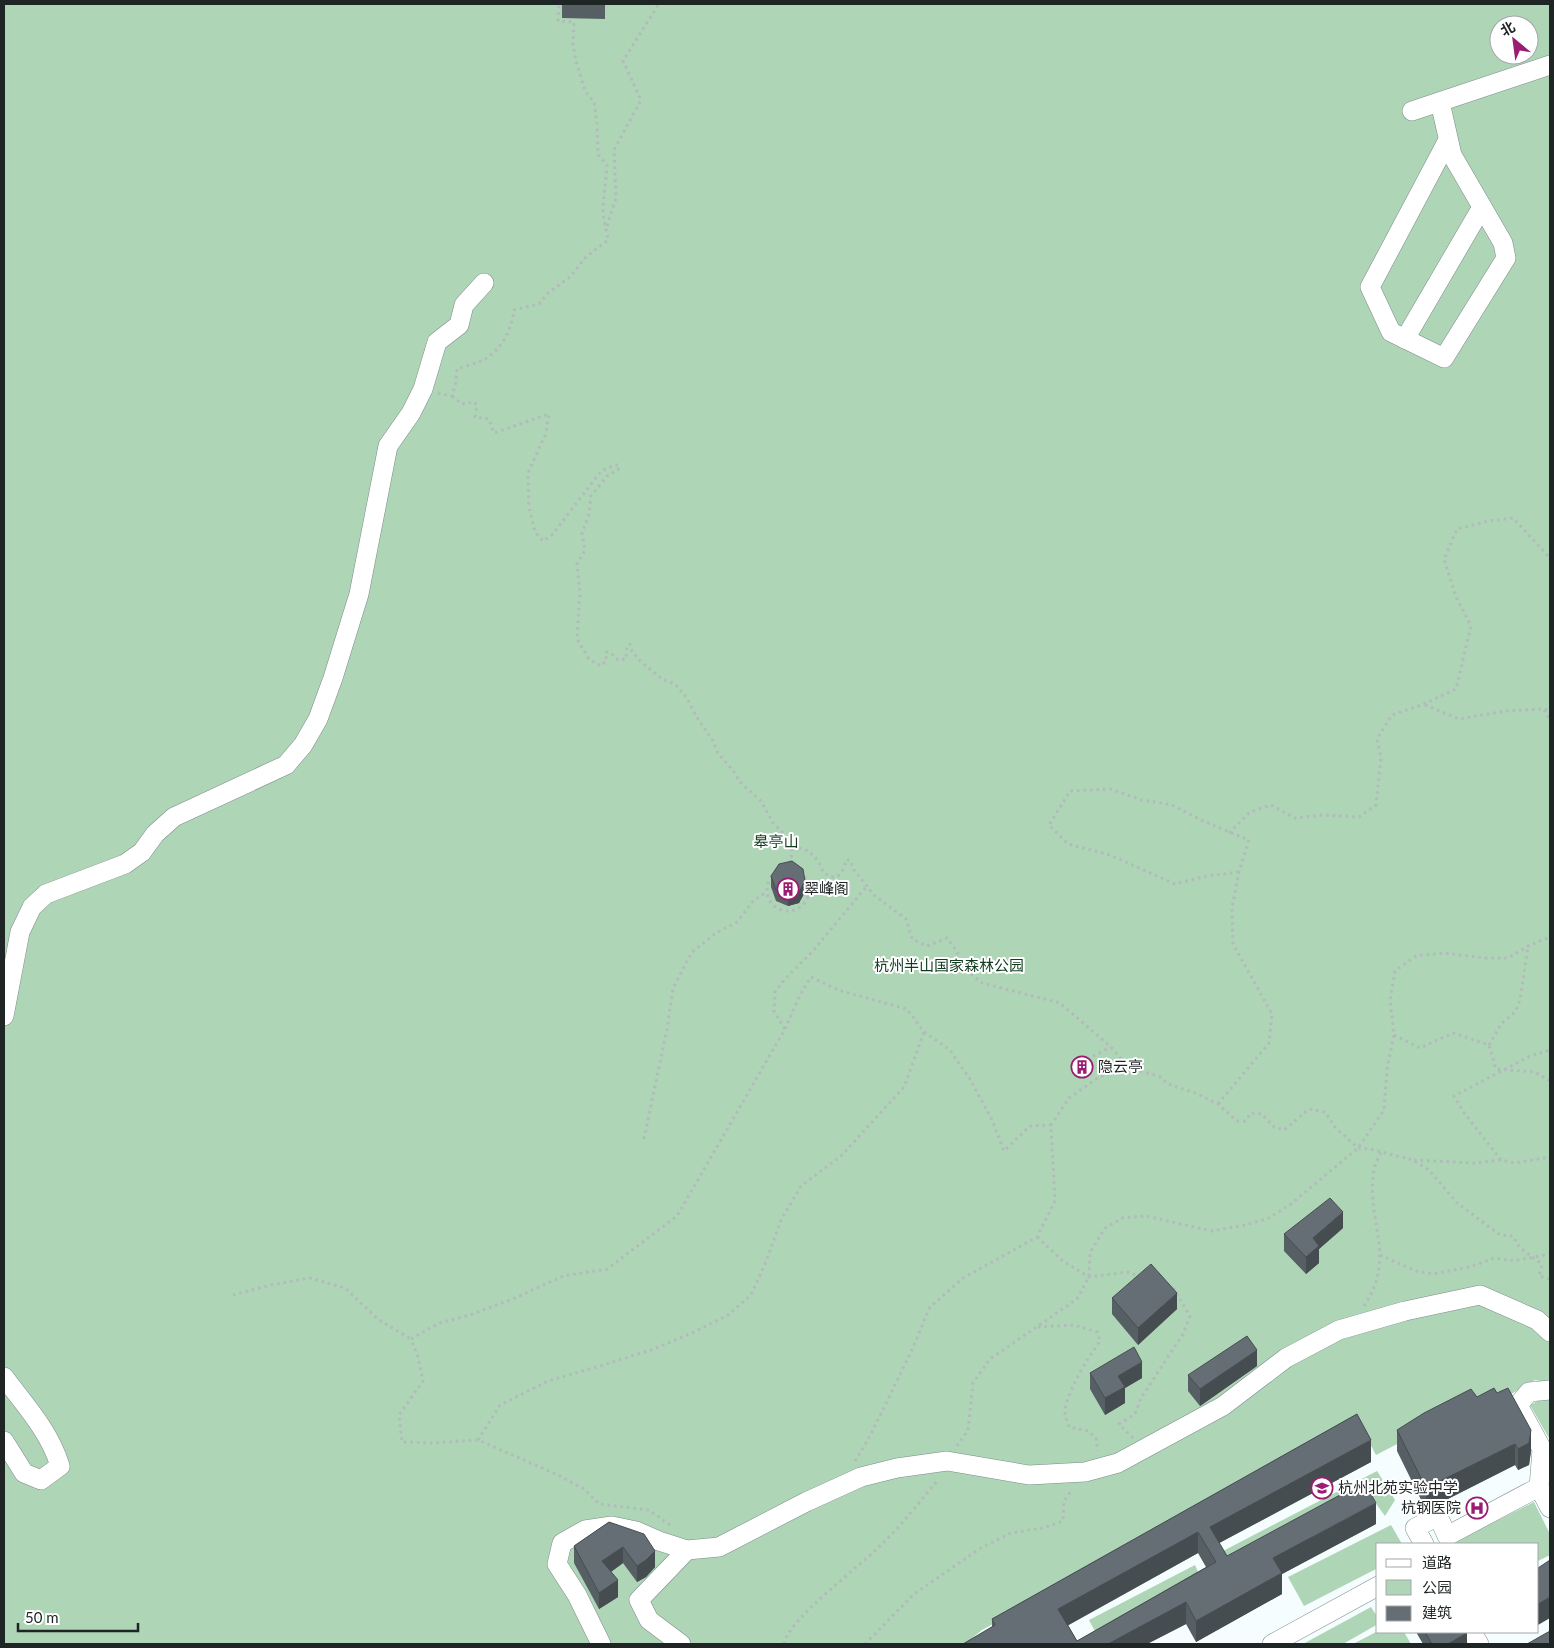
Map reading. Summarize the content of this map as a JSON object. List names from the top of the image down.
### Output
{
  "parks": ["皋亭山", "杭州半山国家森林公园"],
  "places": {
    "building": ["翠峰阁", "隐云亭"],
    "school or university": ["杭州北苑实验中学"],
    "hospital": ["杭钢医院"]
  },
  "legend": ["道路", "公园", "建筑"],
  "scale_bar": "50 m",
  "north": "top left"
}
